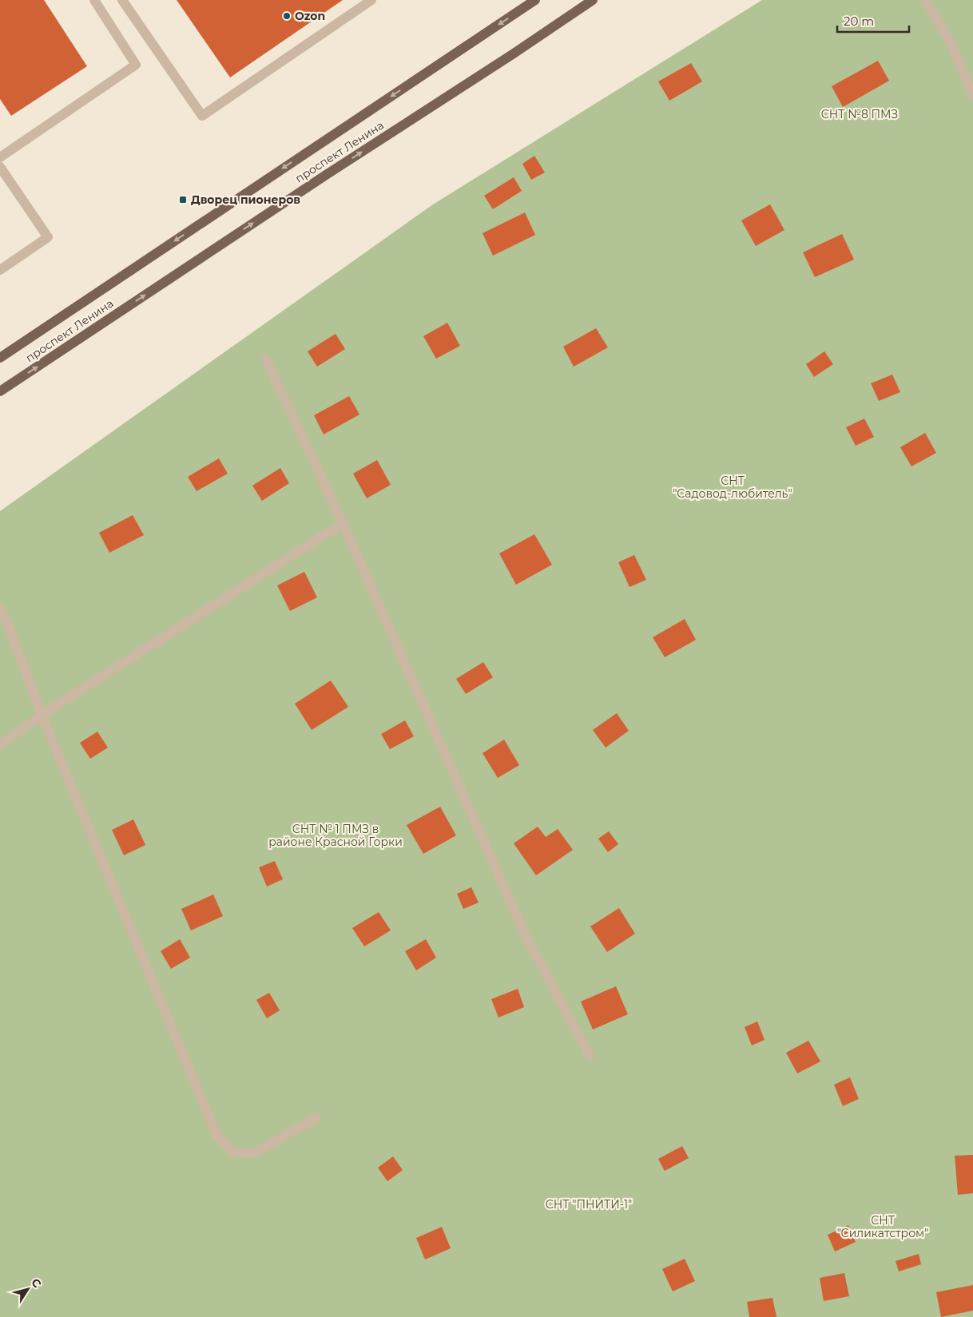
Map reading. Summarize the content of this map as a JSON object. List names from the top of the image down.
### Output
{
  "streets": {
    "main road": ["проспект Ленина"]
  },
  "parks": [
    "СНТ №8 ПМЗ",
    "СНТ \"Садовод-любитель\"",
    "СНТ № 1 ПМЗ в районе Красной Горки",
    "СНТ \"ПНИТИ-1\"",
    "СНТ \"Силикатстром\""
  ],
  "places": {
    "other": ["Ozon"],
    "transit": ["Дворец пионеров"]
  },
  "scale_bar": "20 m",
  "north": "top right"
}
